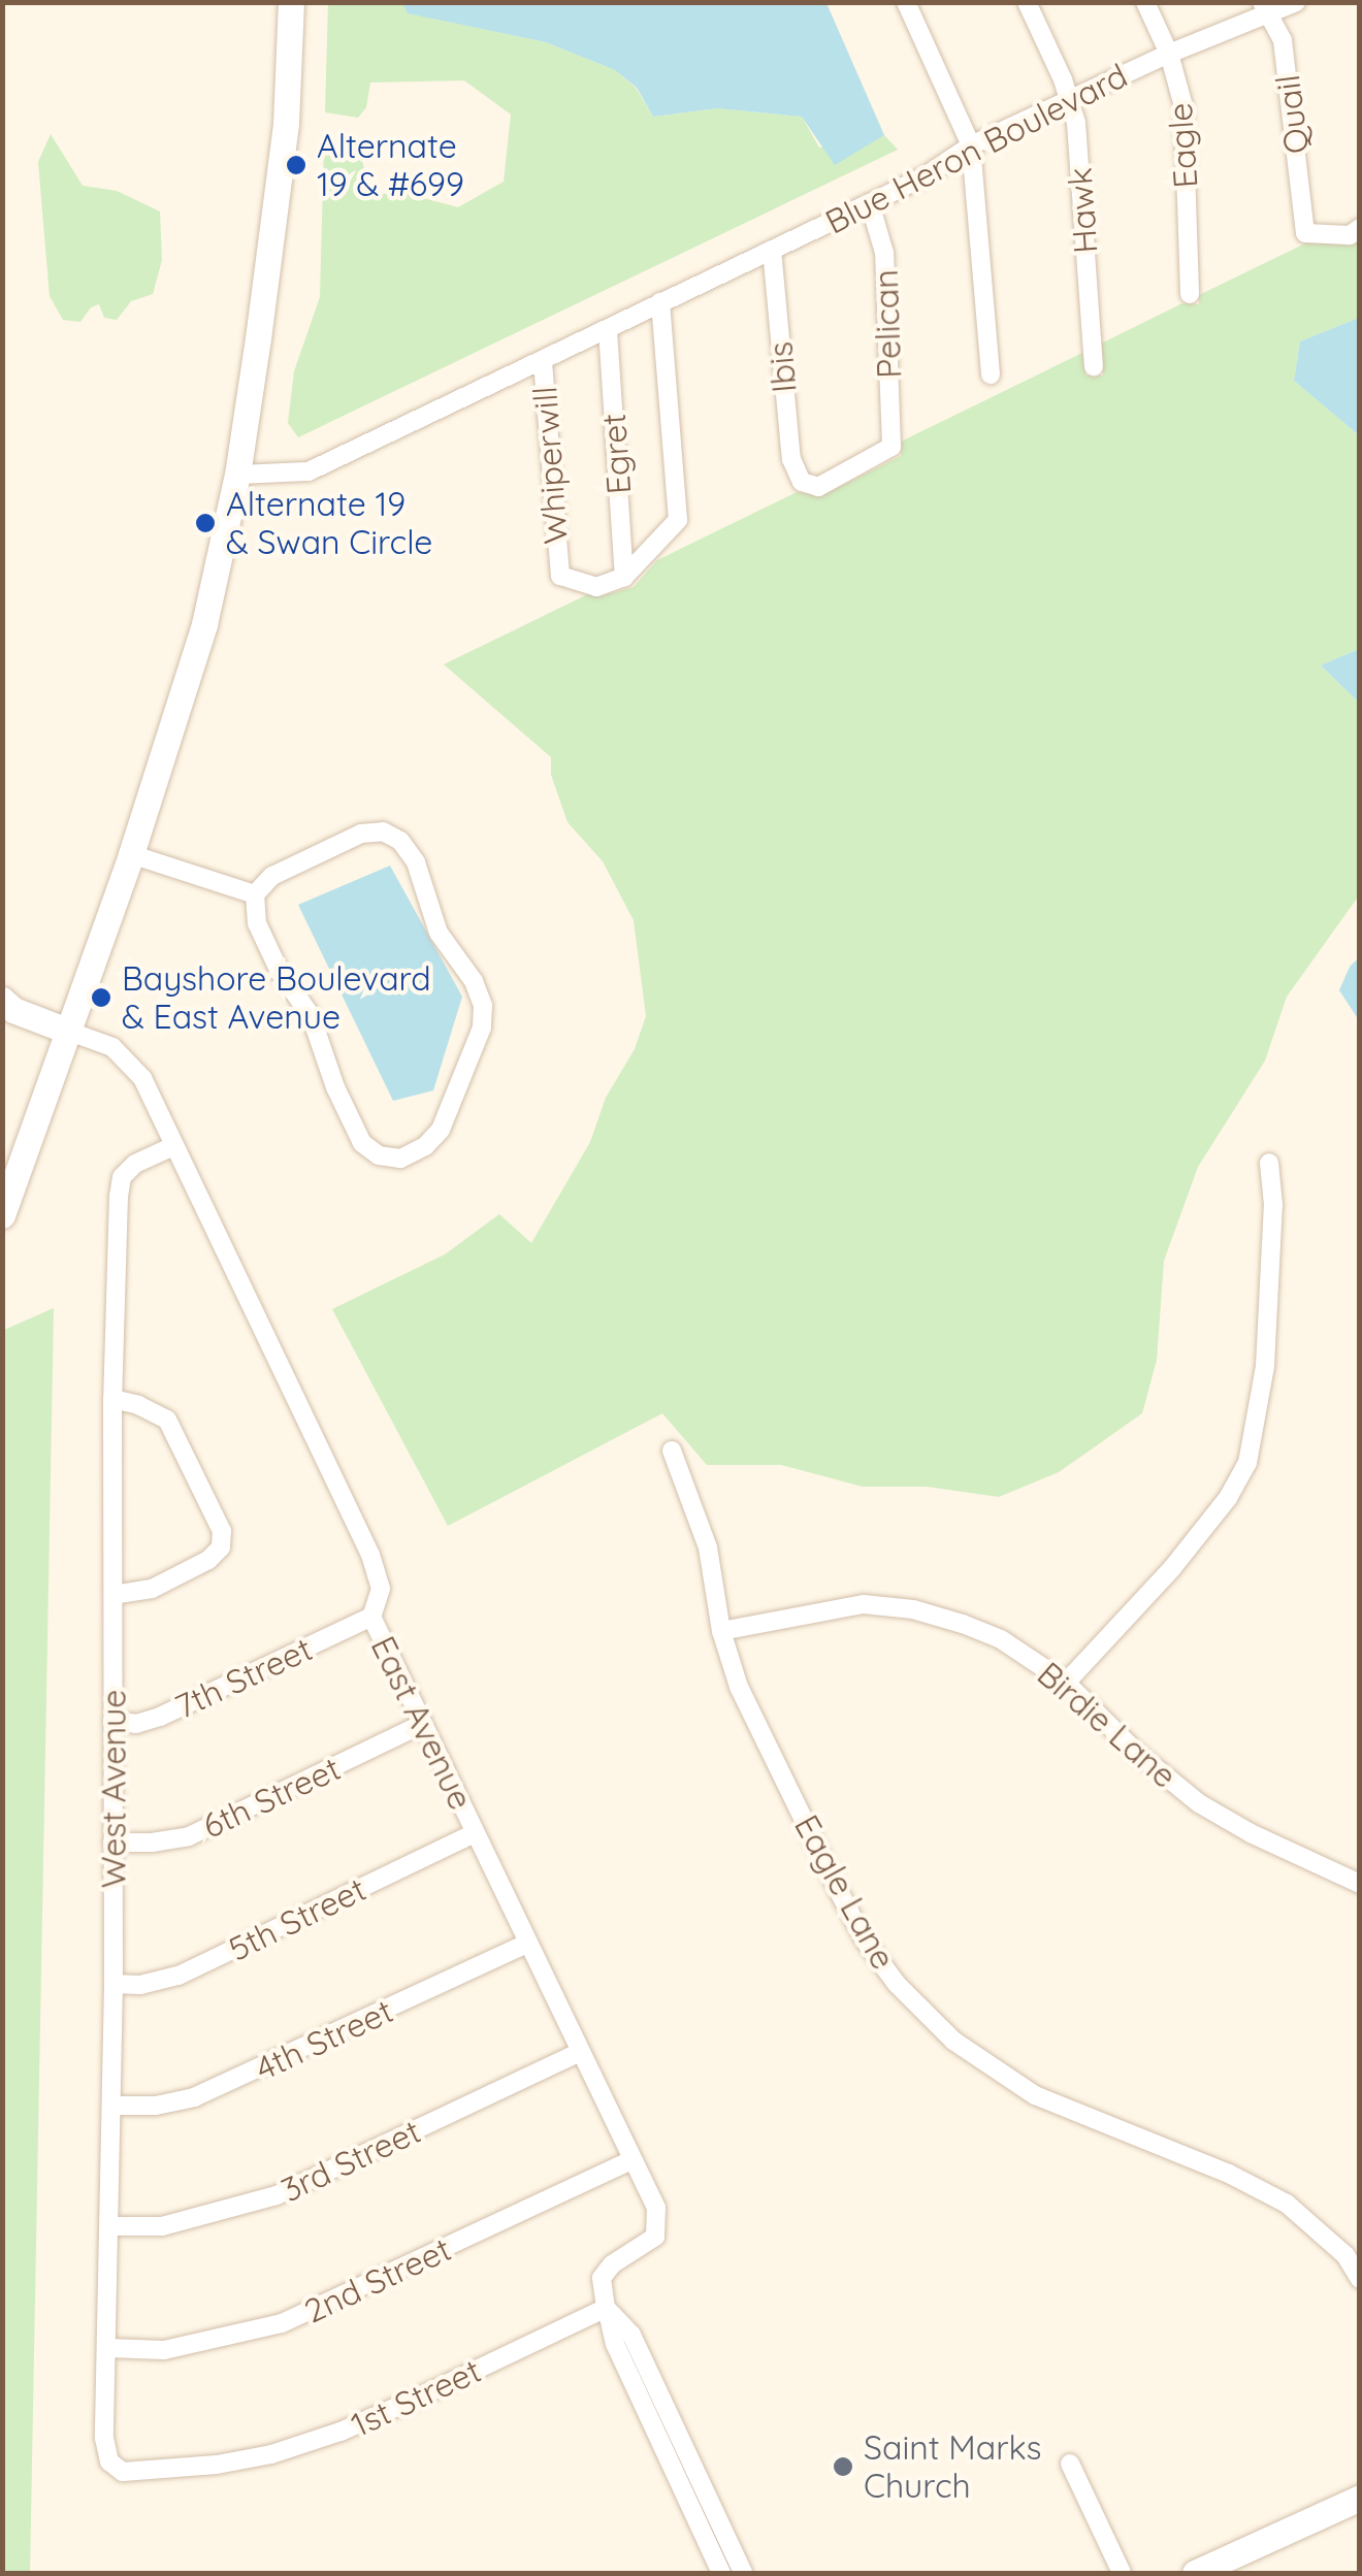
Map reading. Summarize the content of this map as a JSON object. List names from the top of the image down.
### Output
{
  "streets": {
    "street": [
      "Quail",
      "Eagle",
      "Blue Heron Boulevard",
      "Hawk",
      "Pelican",
      "Ibis",
      "Egret",
      "Whiperwill",
      "7th Street",
      "East Avenue",
      "Birdie Lane",
      "West Avenue",
      "6th Street",
      "Eagle Lane",
      "5th Street",
      "4th Street",
      "3rd Street",
      "2nd Street",
      "1st Street"
    ]
  },
  "crossings": [
    ["Quail", "Blue Heron Boulevard"],
    ["Eagle", "Blue Heron Boulevard"],
    ["Blue Heron Boulevard", "Hawk"],
    ["Blue Heron Boulevard", "Pelican"],
    ["Blue Heron Boulevard", "Ibis"],
    ["Blue Heron Boulevard", "Egret"],
    ["Blue Heron Boulevard", "Whiperwill"],
    ["Pelican", "Ibis"],
    ["Egret", "Whiperwill"],
    ["7th Street", "East Avenue"],
    ["7th Street", "West Avenue"],
    ["East Avenue", "West Avenue"],
    ["East Avenue", "6th Street"],
    ["East Avenue", "5th Street"],
    ["East Avenue", "4th Street"],
    ["East Avenue", "3rd Street"],
    ["East Avenue", "2nd Street"],
    ["East Avenue", "1st Street"],
    ["Birdie Lane", "Eagle Lane"],
    ["West Avenue", "6th Street"],
    ["West Avenue", "5th Street"],
    ["West Avenue", "4th Street"],
    ["West Avenue", "3rd Street"],
    ["West Avenue", "2nd Street"],
    ["West Avenue", "1st Street"]
  ],
  "places": [
    "Alternate 19 & #699",
    "Alternate 19 & Swan Circle",
    "Bayshore Boulevard & East Avenue",
    "Saint Marks Church"
  ]
}
